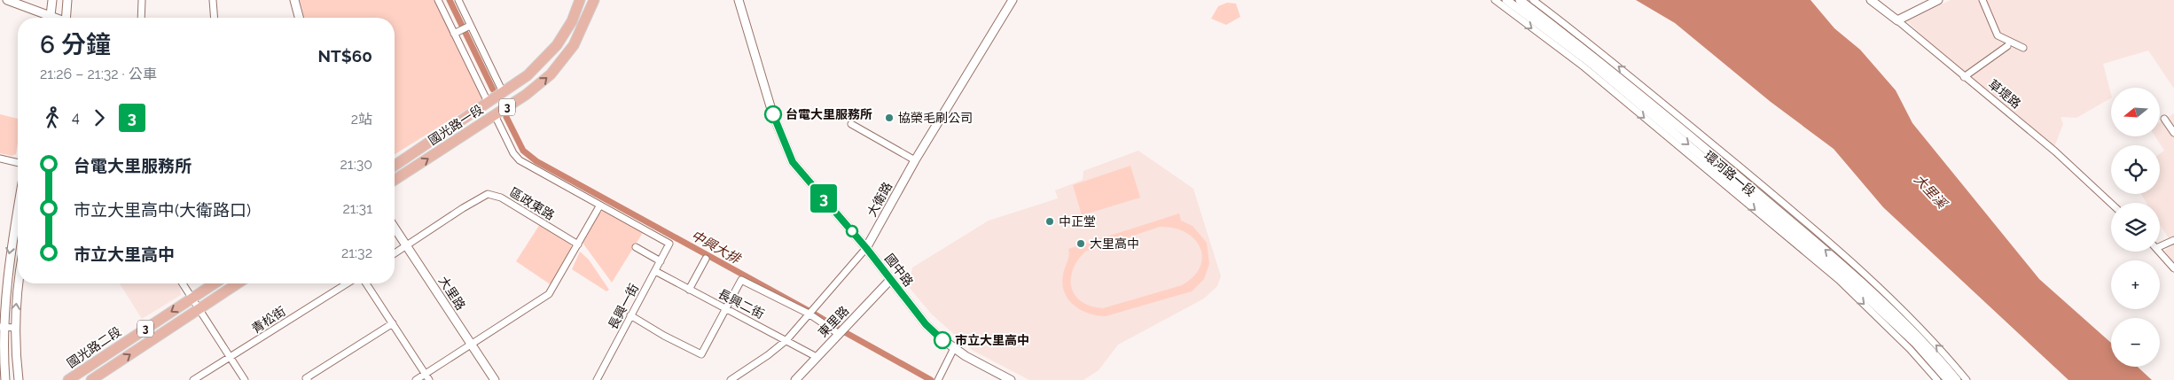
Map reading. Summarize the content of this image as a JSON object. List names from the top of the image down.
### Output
{
  "streets": {
    "main road": ["3", "國光路一段", "國光路二段"],
    "street": [
      "草堤路",
      "環河路一段",
      "大衛路",
      "區政東路",
      "國中路",
      "大里路",
      "長興二街",
      "長興一街",
      "青松街",
      "東里路"
    ]
  },
  "crossings": [
    ["大衛路", "國中路"],
    ["大衛路", "長興二街"],
    ["區政東路", "大里路"],
    ["國中路", "東里路"],
    ["長興二街", "長興一街"],
    ["長興二街", "東里路"]
  ],
  "water": ["大里溪", "中興大排"],
  "places": [
    "台電大里服務所",
    "協榮毛刷公司",
    "中正堂",
    "大里高中",
    "市立大里高中"
  ],
  "lines": ["bus line 3"],
  "north": "left",
  "page": {
    "on_map": "3",
    "heading": ["6 分鐘", "21:26 – 21:32 · 公車", "NT$60"],
    "map_buttons": ["+", "−"],
    "legs": ["4", "3", "2站"],
    "list": [
      {
        "name": "台電大里服務所",
        "value": "21:30"
      },
      {
        "name": "市立大里高中(大衛路口)",
        "value": "21:31"
      },
      {
        "name": "市立大里高中",
        "value": "21:32"
      }
    ]
  }
}
